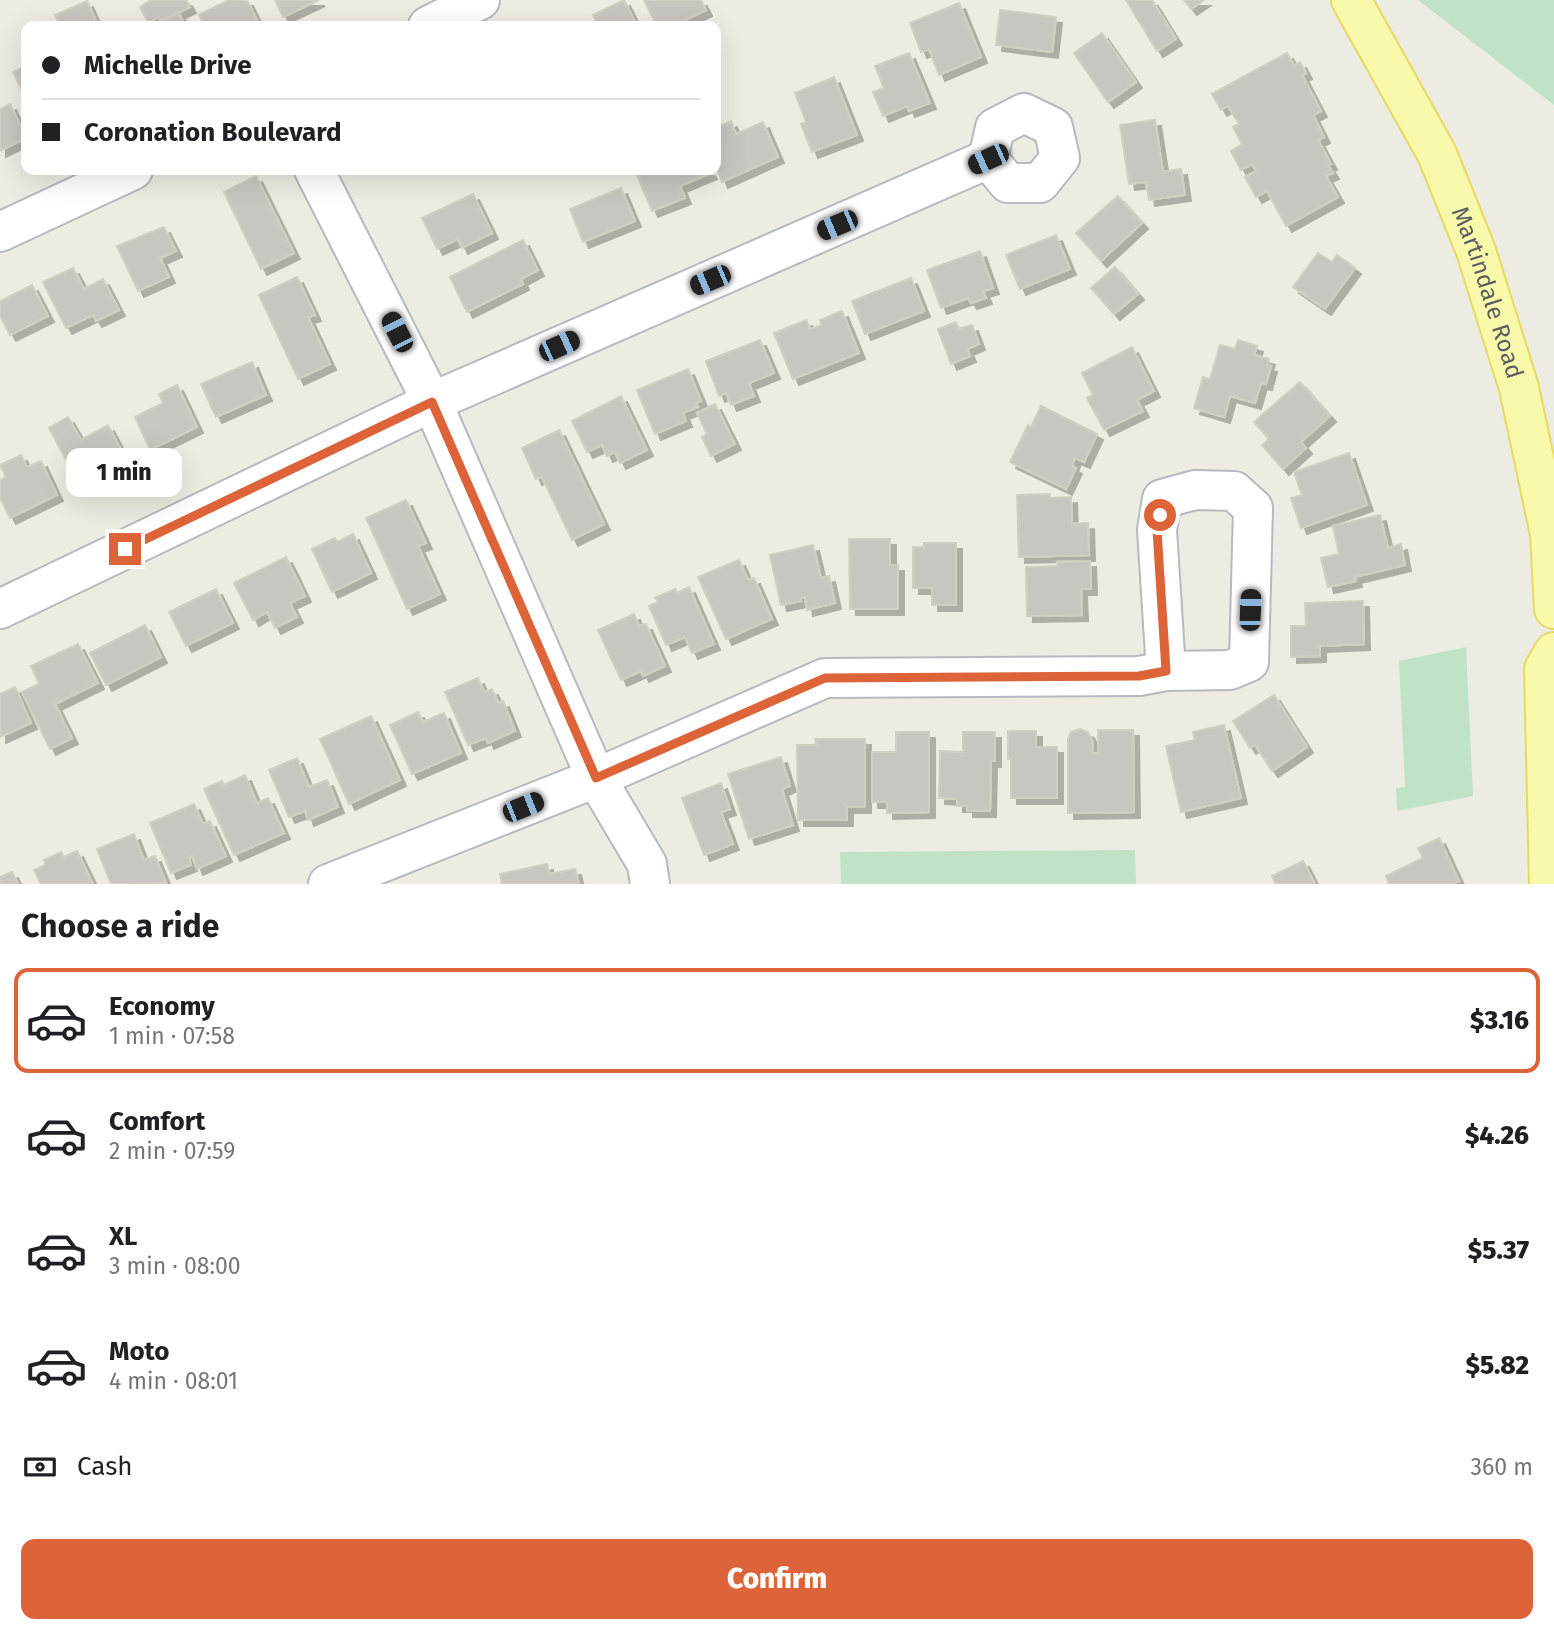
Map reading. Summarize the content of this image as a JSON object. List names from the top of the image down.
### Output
{
  "streets": {
    "main road": ["Martindale Road"]
  },
  "page": {
    "banner": ["Michelle Drive", "Coronation Boulevard"],
    "bubble": "1 min",
    "heading": "Choose a ride",
    "list": [
      {
        "name": "Economy",
        "note": "1 min · 07:58",
        "value": "$3.16"
      },
      {
        "name": "Comfort",
        "note": "2 min · 07:59",
        "value": "$4.26"
      },
      {
        "name": "XL",
        "note": "3 min · 08:00",
        "value": "$5.37"
      },
      {
        "name": "Moto",
        "note": "4 min · 08:01",
        "value": "$5.82"
      }
    ],
    "pay": ["Cash", "360 m"],
    "buttons": "Confirm"
  }
}
